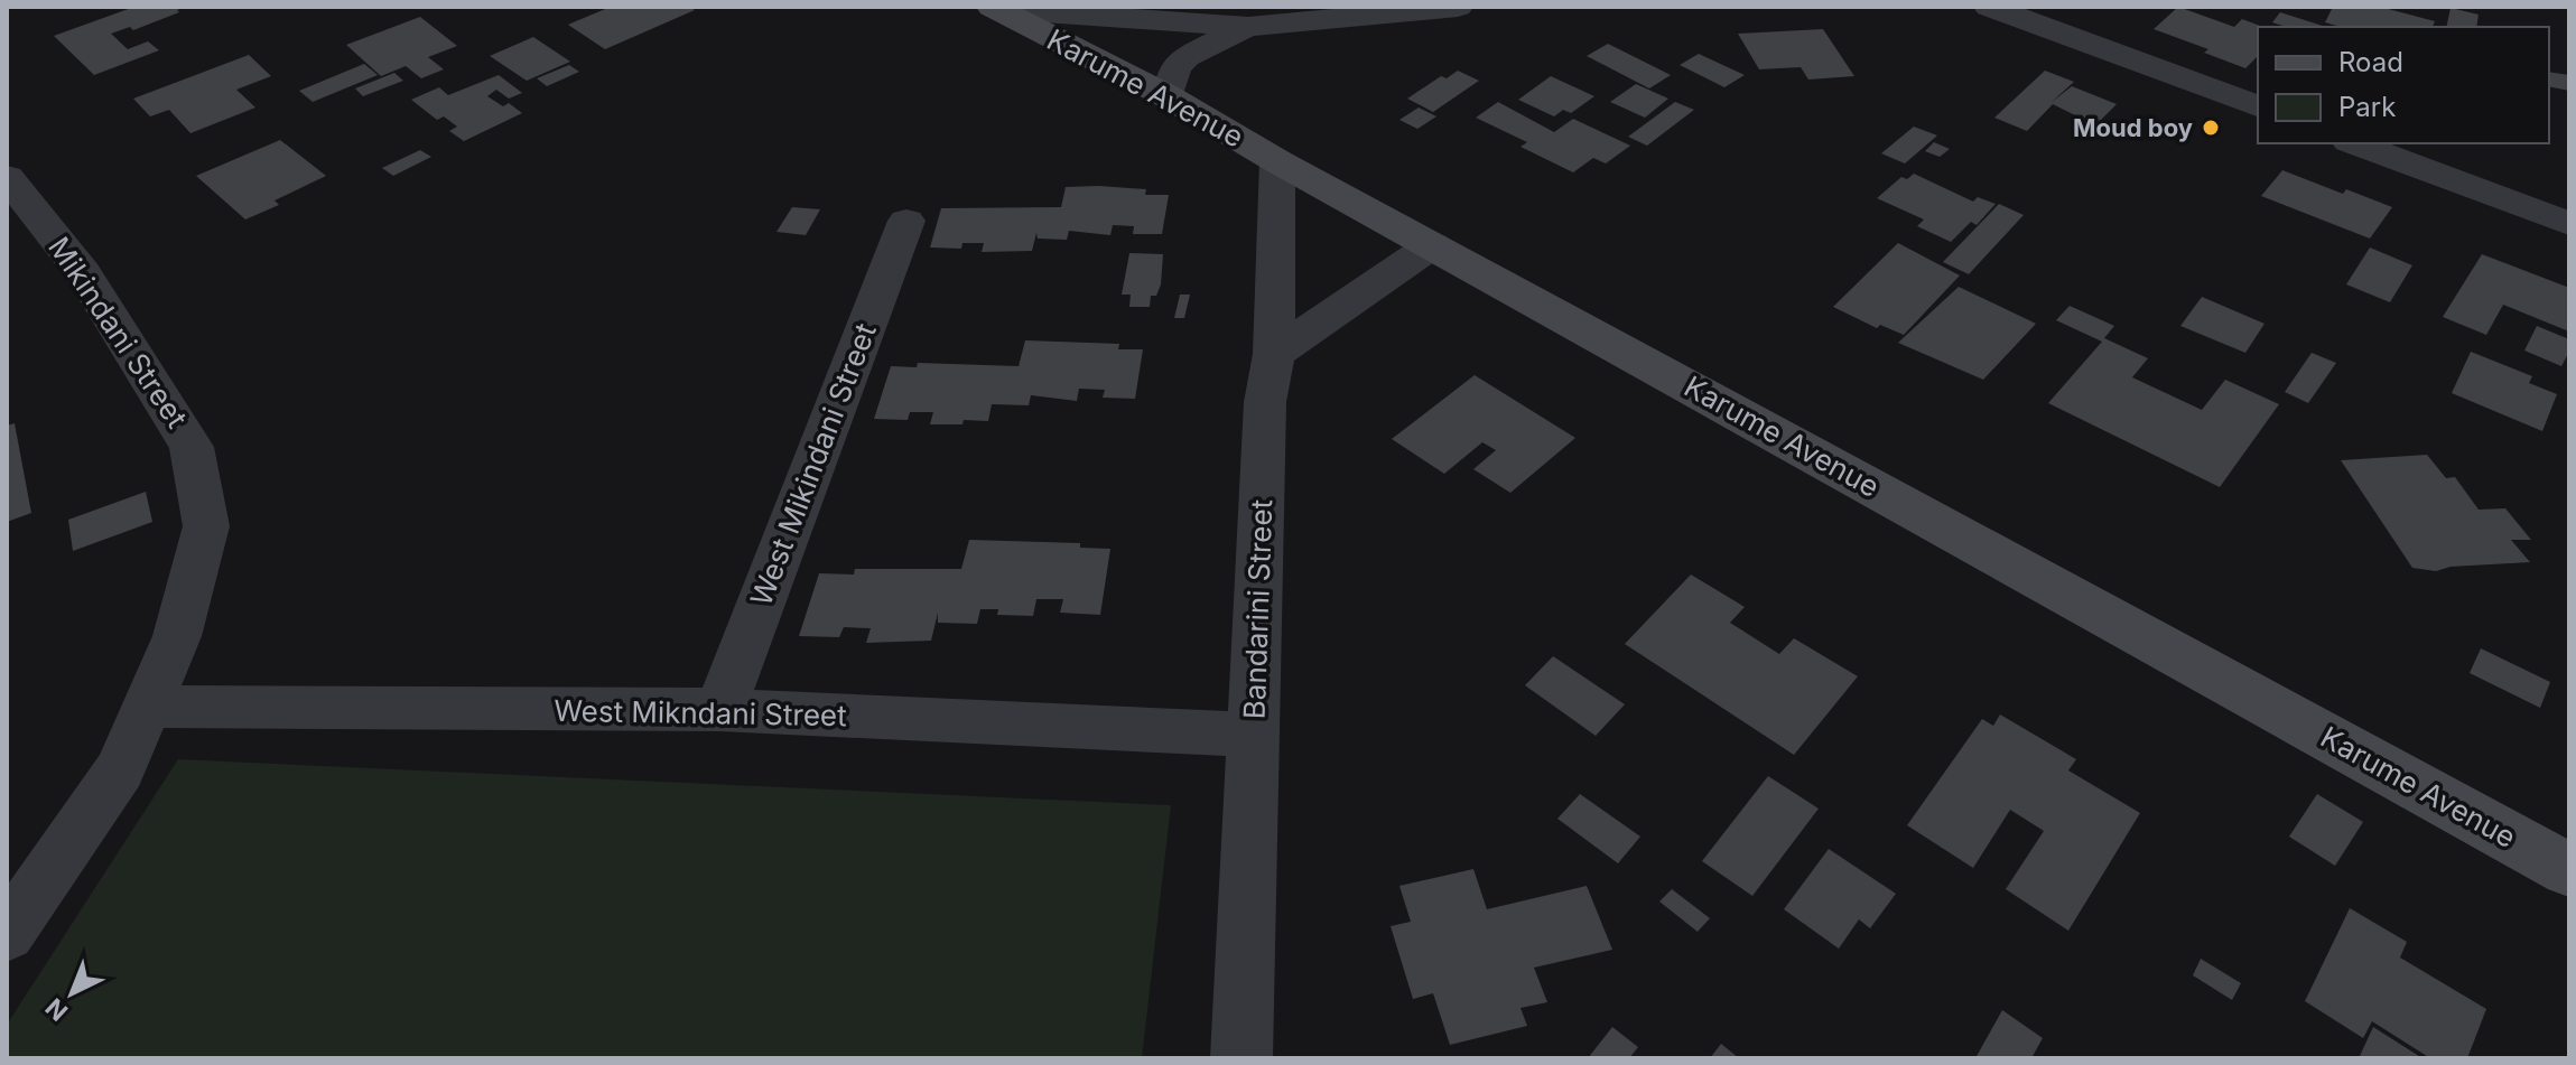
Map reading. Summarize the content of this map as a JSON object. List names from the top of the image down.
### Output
{
  "streets": {
    "main road": ["Karume Avenue"],
    "street": [
      "Mikindani Street",
      "West Mikindani Street",
      "Bandarini Street",
      "West Mikndani Street"
    ]
  },
  "crossings": [
    ["Karume Avenue", "Bandarini Street"],
    ["Mikindani Street", "West Mikndani Street"],
    ["West Mikindani Street", "West Mikndani Street"],
    ["Bandarini Street", "West Mikndani Street"]
  ],
  "places": ["Moud boy"],
  "legend": ["Road", "Park"],
  "north": "bottom left"
}
